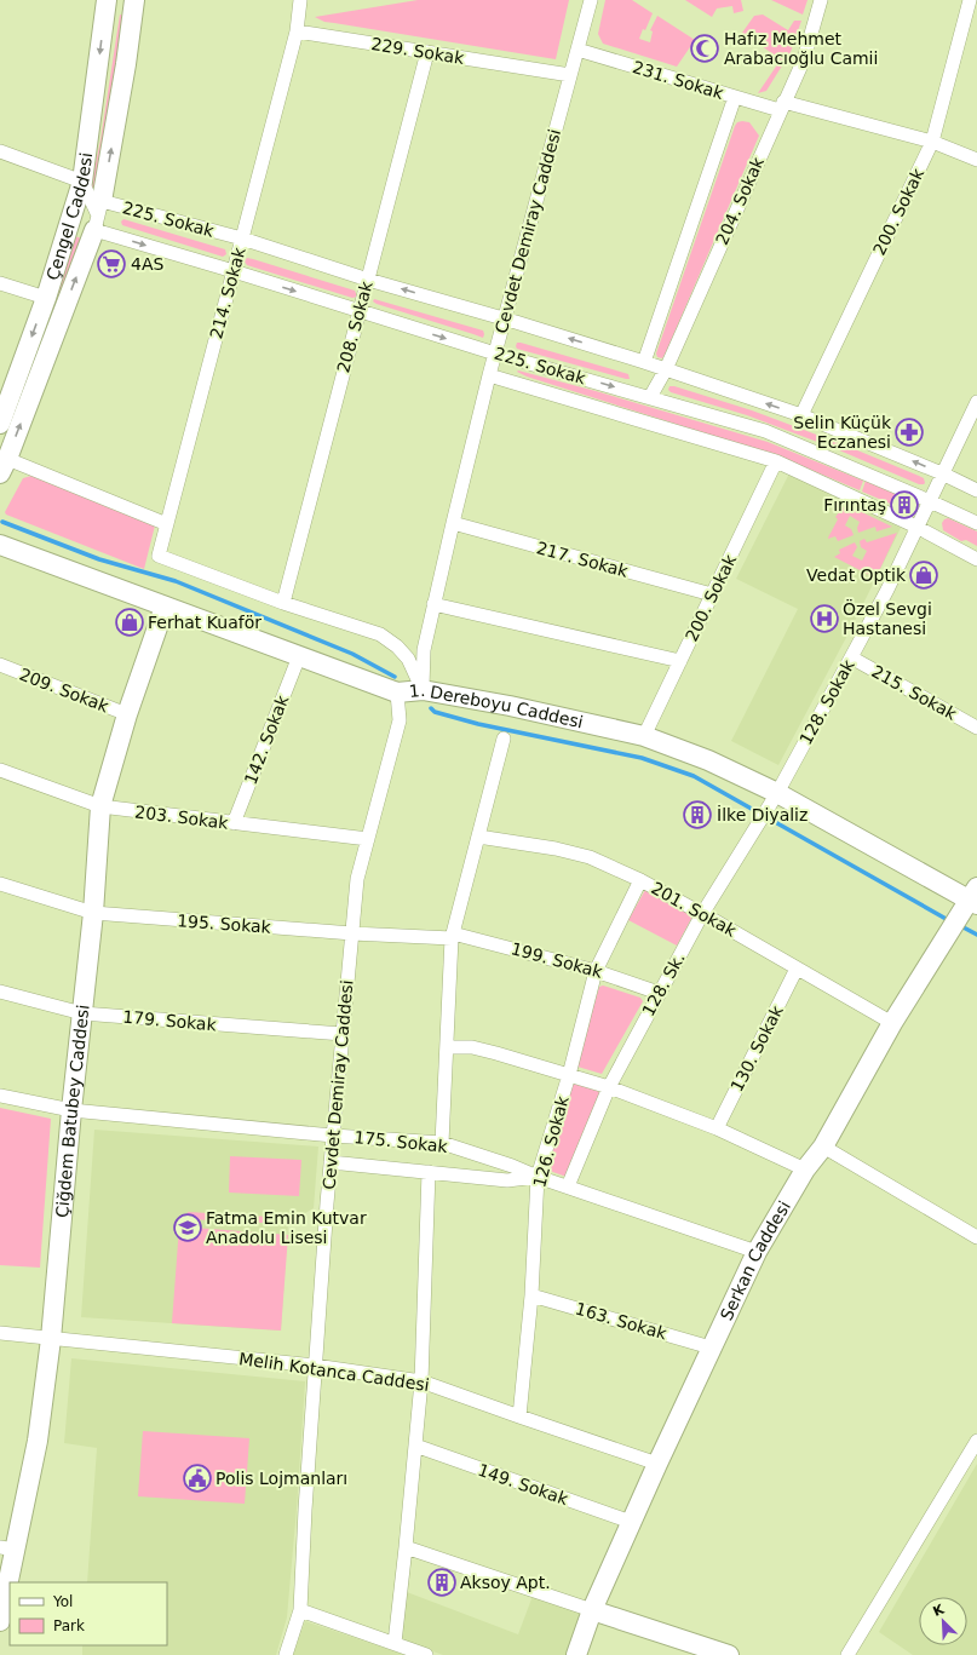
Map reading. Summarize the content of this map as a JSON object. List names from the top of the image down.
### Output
{
  "streets": {
    "main road": [
      "Çengel Caddesi",
      "1. Dereboyu Caddesi",
      "Çiğdem Batubey Caddesi",
      "Serkan Caddesi"
    ],
    "street": [
      "229. Sokak",
      "231. Sokak",
      "204. Sokak",
      "200. Sokak",
      "225. Sokak",
      "Cevdet Demiray Caddesi",
      "214. Sokak",
      "208. Sokak",
      "217. Sokak",
      "209. Sokak",
      "215. Sokak",
      "128. Sokak",
      "142. Sokak",
      "203. Sokak",
      "201. Sokak",
      "195. Sokak",
      "199. Sokak",
      "128. Sk.",
      "179. Sokak",
      "130. Sokak",
      "175. Sokak",
      "126. Sokak",
      "163. Sokak",
      "Melih Kotanca Caddesi",
      "149. Sokak"
    ]
  },
  "crossings": [
    ["229. Sokak", "Cevdet Demiray Caddesi"],
    ["229. Sokak", "214. Sokak"],
    ["229. Sokak", "208. Sokak"],
    ["231. Sokak", "204. Sokak"],
    ["231. Sokak", "200. Sokak"],
    ["231. Sokak", "Cevdet Demiray Caddesi"],
    ["204. Sokak", "225. Sokak"],
    ["200. Sokak", "225. Sokak"],
    ["200. Sokak", "217. Sokak"],
    ["200. Sokak", "1. Dereboyu Caddesi"],
    ["Çengel Caddesi", "225. Sokak"],
    ["225. Sokak", "Cevdet Demiray Caddesi"],
    ["225. Sokak", "214. Sokak"],
    ["225. Sokak", "208. Sokak"],
    ["225. Sokak", "128. Sokak"],
    ["Cevdet Demiray Caddesi", "217. Sokak"],
    ["Cevdet Demiray Caddesi", "1. Dereboyu Caddesi"],
    ["Cevdet Demiray Caddesi", "203. Sokak"],
    ["Cevdet Demiray Caddesi", "195. Sokak"],
    ["Cevdet Demiray Caddesi", "179. Sokak"],
    ["Cevdet Demiray Caddesi", "175. Sokak"],
    ["Cevdet Demiray Caddesi", "Melih Kotanca Caddesi"],
    ["214. Sokak", "208. Sokak"],
    ["209. Sokak", "Çiğdem Batubey Caddesi"],
    ["215. Sokak", "128. Sokak"],
    ["128. Sokak", "1. Dereboyu Caddesi"],
    ["128. Sokak", "128. Sk."],
    ["1. Dereboyu Caddesi", "142. Sokak"],
    ["1. Dereboyu Caddesi", "128. Sk."],
    ["1. Dereboyu Caddesi", "Çiğdem Batubey Caddesi"],
    ["1. Dereboyu Caddesi", "Serkan Caddesi"],
    ["142. Sokak", "203. Sokak"],
    ["203. Sokak", "Çiğdem Batubey Caddesi"],
    ["201. Sokak", "128. Sk."],
    ["201. Sokak", "130. Sokak"],
    ["201. Sokak", "126. Sokak"],
    ["201. Sokak", "Serkan Caddesi"],
    ["195. Sokak", "199. Sokak"],
    ["195. Sokak", "Çiğdem Batubey Caddesi"],
    ["199. Sokak", "128. Sk."],
    ["199. Sokak", "126. Sokak"],
    ["128. Sk.", "175. Sokak"],
    ["179. Sokak", "Çiğdem Batubey Caddesi"],
    ["Çiğdem Batubey Caddesi", "175. Sokak"],
    ["Çiğdem Batubey Caddesi", "Melih Kotanca Caddesi"],
    ["175. Sokak", "126. Sokak"],
    ["175. Sokak", "Serkan Caddesi"],
    ["126. Sokak", "163. Sokak"],
    ["126. Sokak", "Melih Kotanca Caddesi"],
    ["Serkan Caddesi", "163. Sokak"],
    ["Serkan Caddesi", "Melih Kotanca Caddesi"],
    ["Serkan Caddesi", "149. Sokak"]
  ],
  "places": {
    "mosque": ["Hafız Mehmet Arabacıoğlu Camii"],
    "supermarket": ["4AS"],
    "pharmacy": ["Selin Küçük Eczanesi"],
    "building": ["Fırıntaş", "İlke Diyaliz", "Aksoy Apt."],
    "shop": ["Vedat Optik", "Ferhat Kuaför"],
    "hospital": ["Özel Sevgi Hastanesi"],
    "school or university": ["Fatma Emin Kutvar Anadolu Lisesi"],
    "public building": ["Polis Lojmanları"]
  },
  "legend": ["Yol", "Park"],
  "north": "top left"
}
